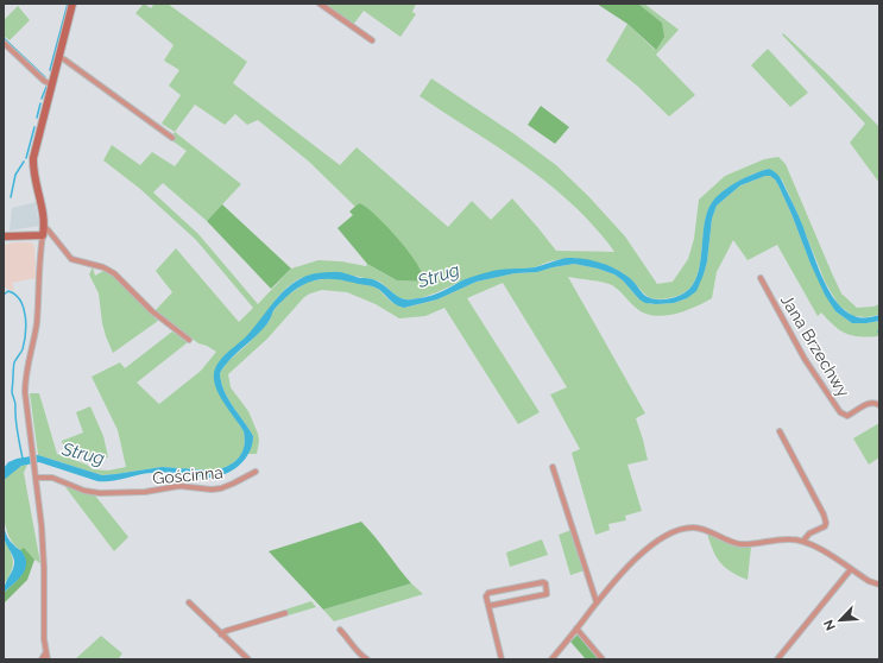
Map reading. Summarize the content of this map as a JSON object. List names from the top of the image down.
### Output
{
  "streets": {
    "street": ["Jana Brzechwy", "Gościnna"]
  },
  "water": ["Strug"],
  "north": "bottom left"
}
